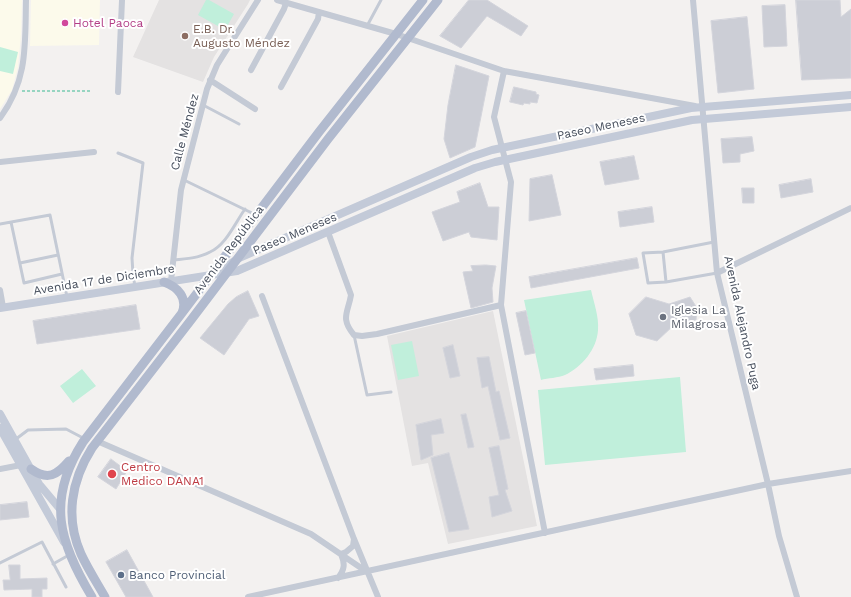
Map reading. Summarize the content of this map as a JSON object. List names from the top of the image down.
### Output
{
  "streets": {
    "main road": ["Avenida República"],
    "street": [
      "Paseo Meneses",
      "Calle Méndez",
      "Avenida 17 de Diciembre",
      "Avenida Alejandro Puga"
    ]
  },
  "crossings": [
    ["Paseo Meneses", "Avenida República"],
    ["Paseo Meneses", "Avenida 17 de Diciembre"],
    ["Paseo Meneses", "Avenida Alejandro Puga"],
    ["Calle Méndez", "Avenida 17 de Diciembre"],
    ["Avenida República", "Avenida 17 de Diciembre"]
  ],
  "places": [
    "Hotel Paoca",
    "E.B. Dr. Augusto Méndez",
    "Iglesia La Milagrosa",
    "Centro Medico DANA1",
    "Banco Provincial"
  ]
}
